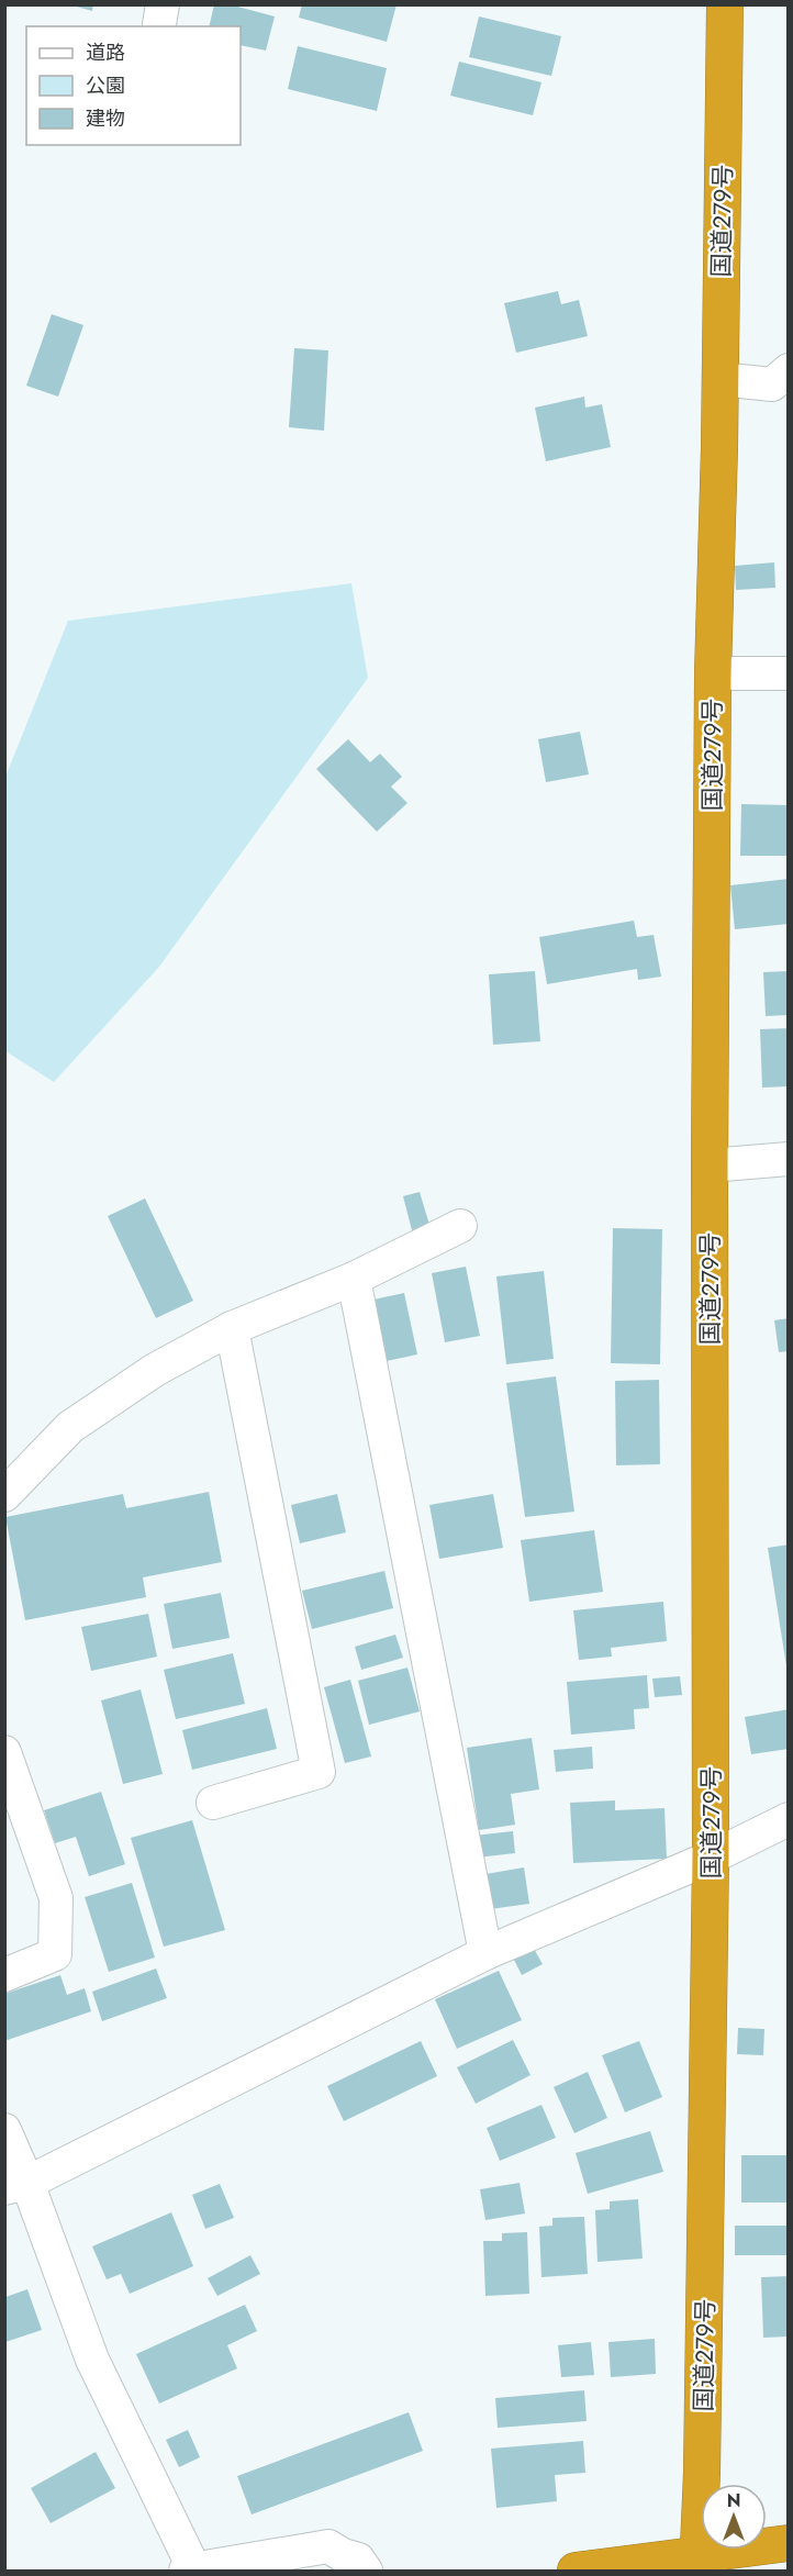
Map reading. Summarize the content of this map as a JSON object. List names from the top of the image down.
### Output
{
  "streets": {
    "highway": ["国道279号"]
  },
  "legend": ["道路", "公園", "建物"],
  "north": "top"
}
